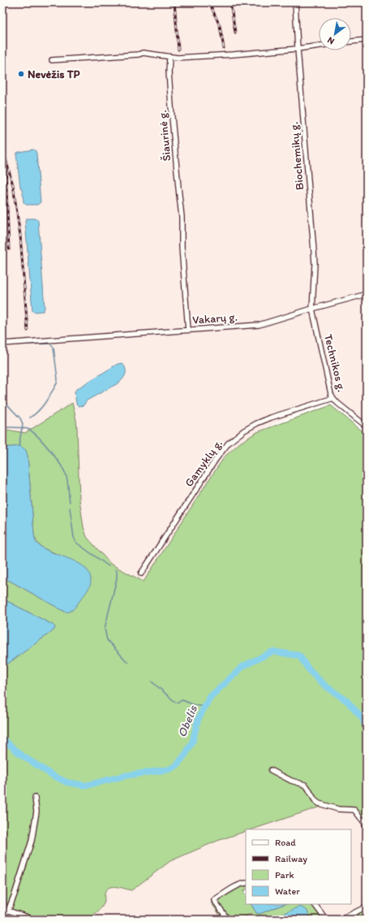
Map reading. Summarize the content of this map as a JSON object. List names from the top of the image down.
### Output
{
  "streets": {
    "street": [
      "Šiaurinė g.",
      "Biochemikų g.",
      "Vakarų g.",
      "Technikos g.",
      "Gamyklų g."
    ]
  },
  "crossings": [
    ["Šiaurinė g.", "Vakarų g."],
    ["Biochemikų g.", "Vakarų g."],
    ["Biochemikų g.", "Technikos g."],
    ["Vakarų g.", "Technikos g."],
    ["Technikos g.", "Gamyklų g."]
  ],
  "water": ["Obelis"],
  "places": ["Nevėžis TP"],
  "legend": [
    "Road",
    "Railway",
    "Park",
    "Water"
  ],
  "north": "bottom left"
}
